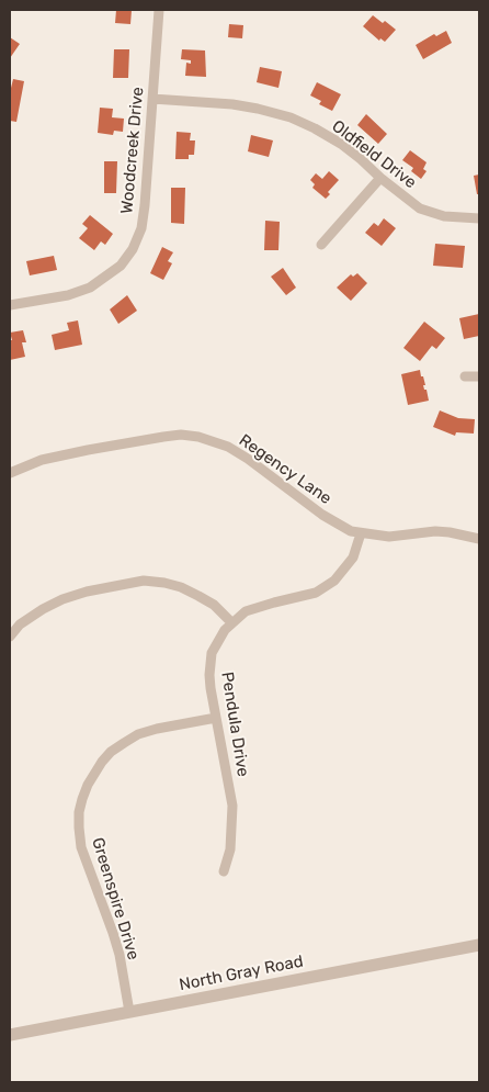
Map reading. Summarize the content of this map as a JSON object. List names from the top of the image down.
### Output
{
  "streets": {
    "street": [
      "Woodcreek Drive",
      "Oldfield Drive",
      "Regency Lane",
      "Pendula Drive",
      "Greenspire Drive",
      "North Gray Road"
    ]
  },
  "crossings": [
    ["Woodcreek Drive", "Oldfield Drive"],
    ["Regency Lane", "Pendula Drive"],
    ["Pendula Drive", "Greenspire Drive"],
    ["Greenspire Drive", "North Gray Road"]
  ]
}
